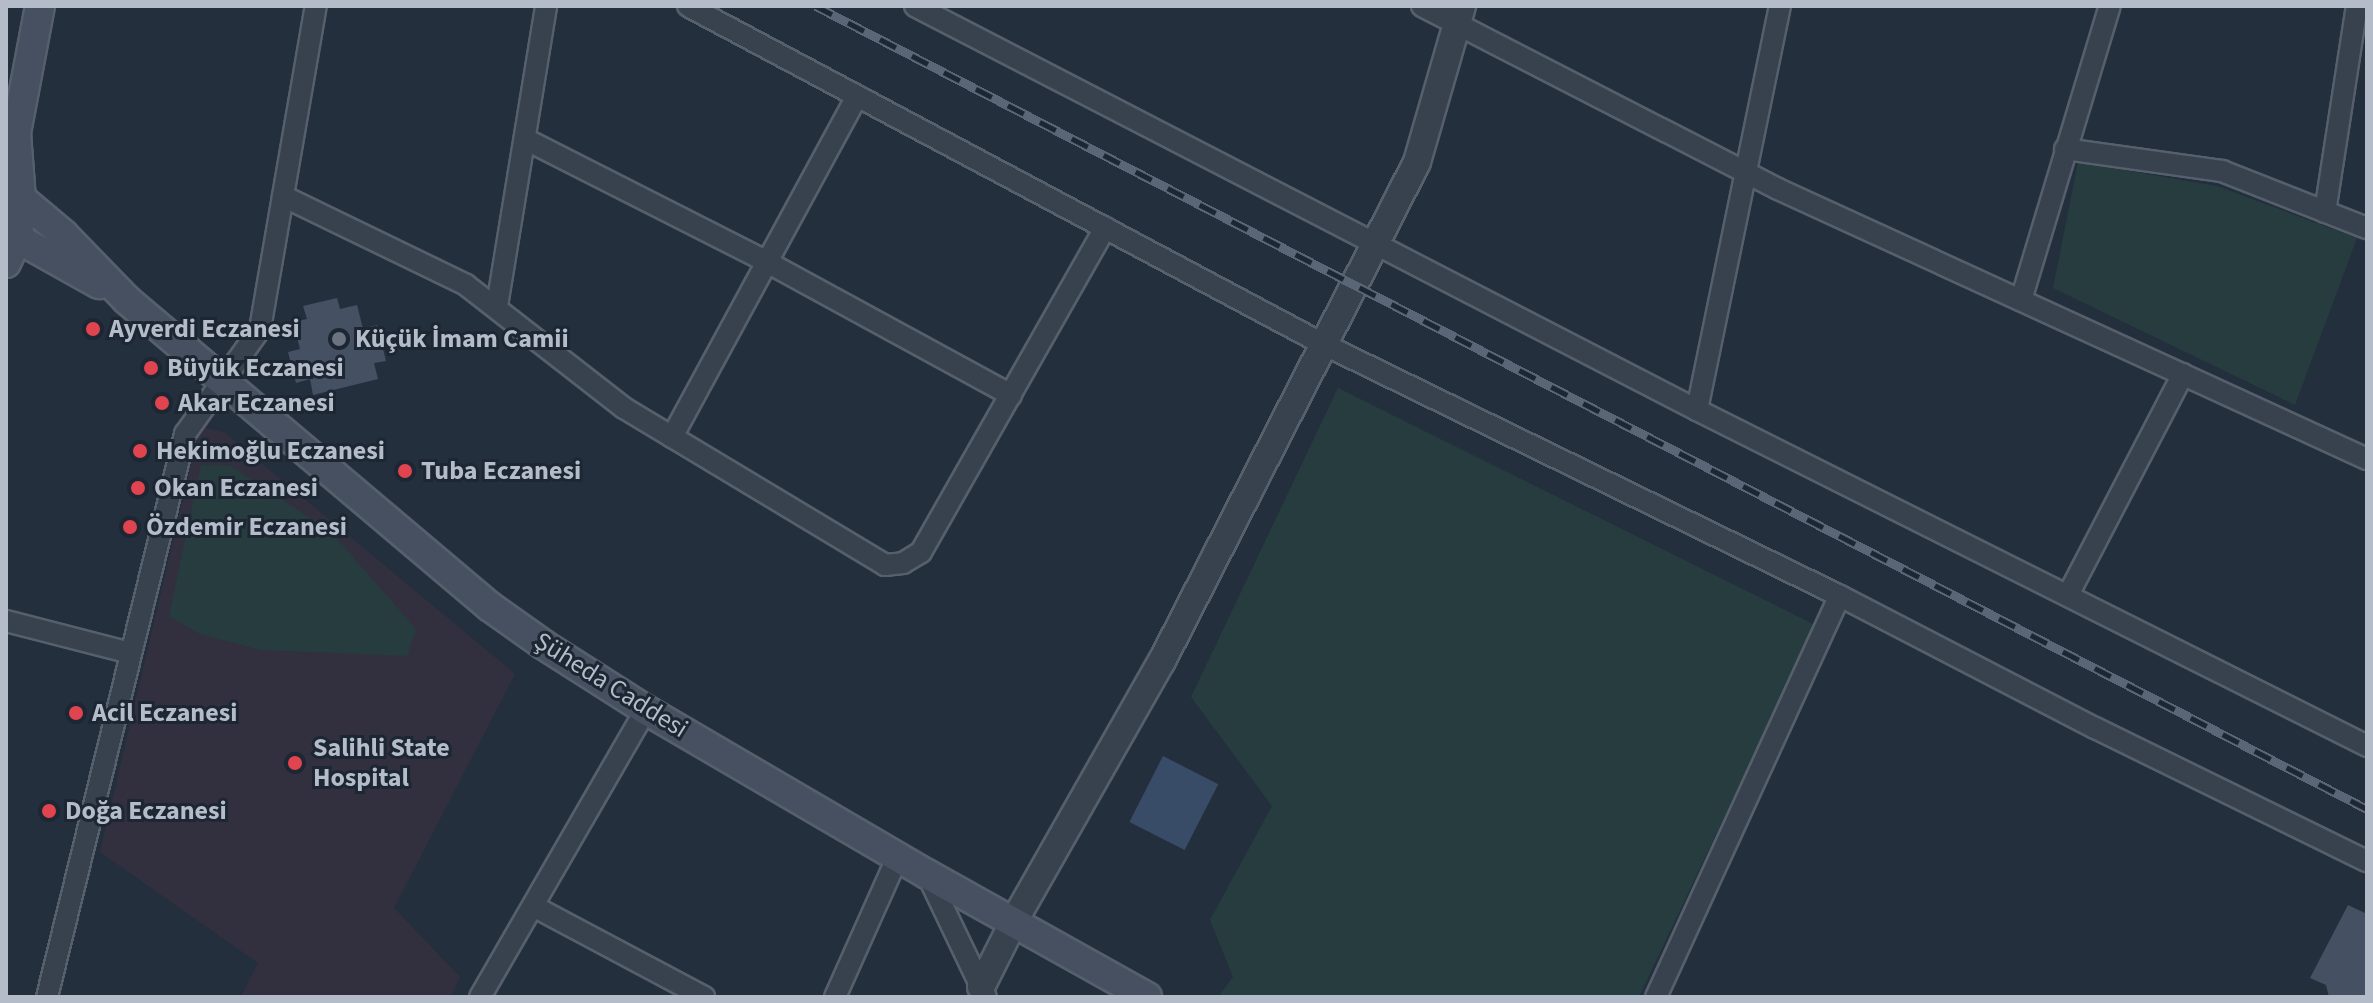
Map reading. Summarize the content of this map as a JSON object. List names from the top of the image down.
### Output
{
  "streets": {
    "main road": ["Şüheda Caddesi"]
  },
  "places": [
    "Ayverdi Eczanesi",
    "Küçük İmam Camii",
    "Büyük Eczanesi",
    "Akar Eczanesi",
    "Hekimoğlu Eczanesi",
    "Tuba Eczanesi",
    "Okan Eczanesi",
    "Özdemir Eczanesi",
    "Acil Eczanesi",
    "Salihli State Hospital",
    "Doğa Eczanesi"
  ]
}
